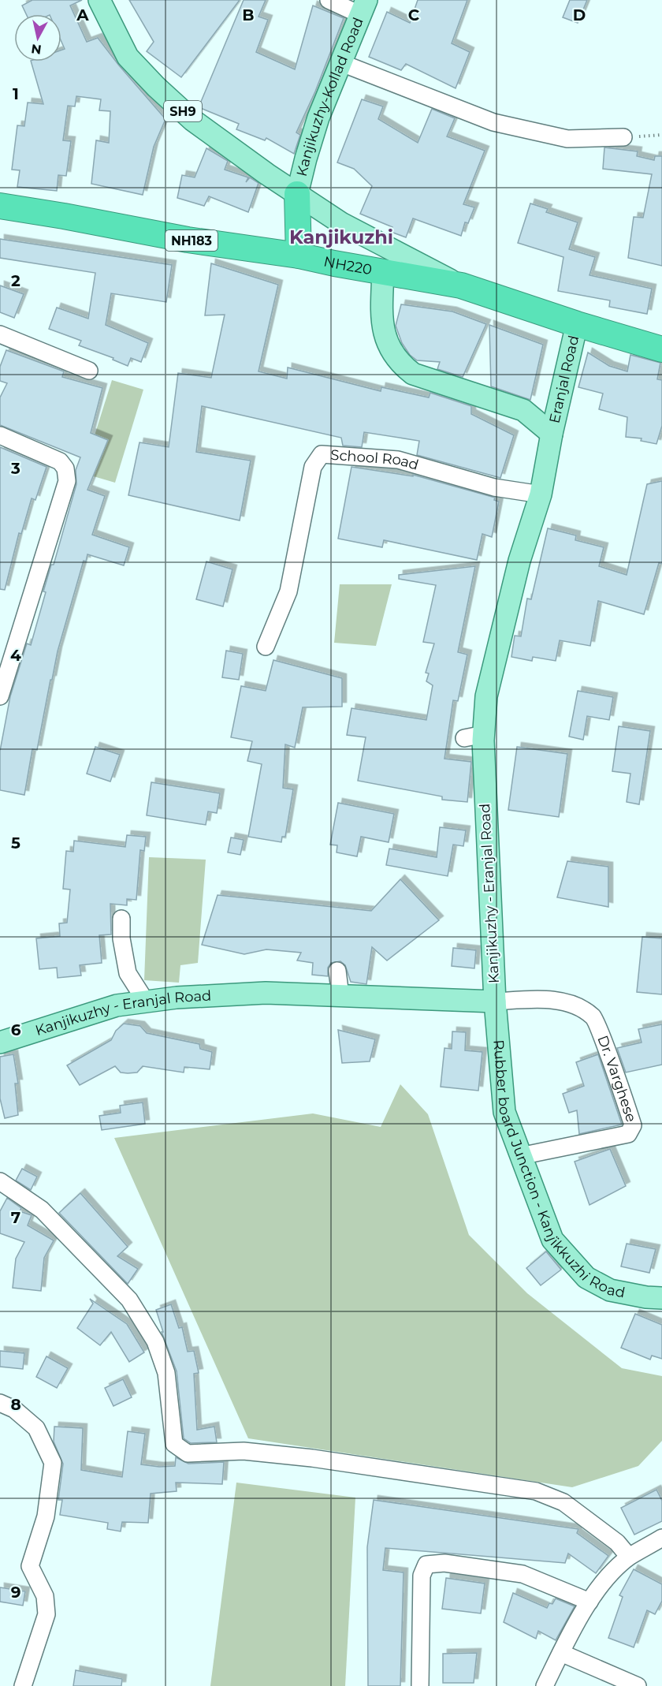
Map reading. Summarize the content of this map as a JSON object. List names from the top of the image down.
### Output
{
  "streets": {
    "highway": ["NH183", "NH220"],
    "main road": [
      "Kanjikuzhy-Kollad Road",
      "SH9",
      "Eranjal Road",
      "Kanjikuzhy - Eranjal Road",
      "Rubber board Junction - Kanjikkuzhi Road"
    ],
    "street": ["School Road", "Dr. Varghese"]
  },
  "crossings": [
    ["Kanjikuzhy-Kollad Road", "SH9"],
    ["NH220", "Eranjal Road"],
    ["Eranjal Road", "Kanjikuzhy - Eranjal Road"],
    ["School Road", "Kanjikuzhy - Eranjal Road"],
    ["Kanjikuzhy - Eranjal Road", "Dr. Varghese"],
    ["Kanjikuzhy - Eranjal Road", "Rubber board Junction - Kanjikkuzhi Road"],
    ["Dr. Varghese", "Rubber board Junction - Kanjikkuzhi Road"]
  ],
  "districts": ["Kanjikuzhi"],
  "north": "bottom",
  "grid": {
    "columns": [
      "A",
      "B",
      "C",
      "D"
    ],
    "rows": [
      "1",
      "2",
      "3",
      "4",
      "5",
      "6",
      "7",
      "8",
      "9"
    ]
  }
}
